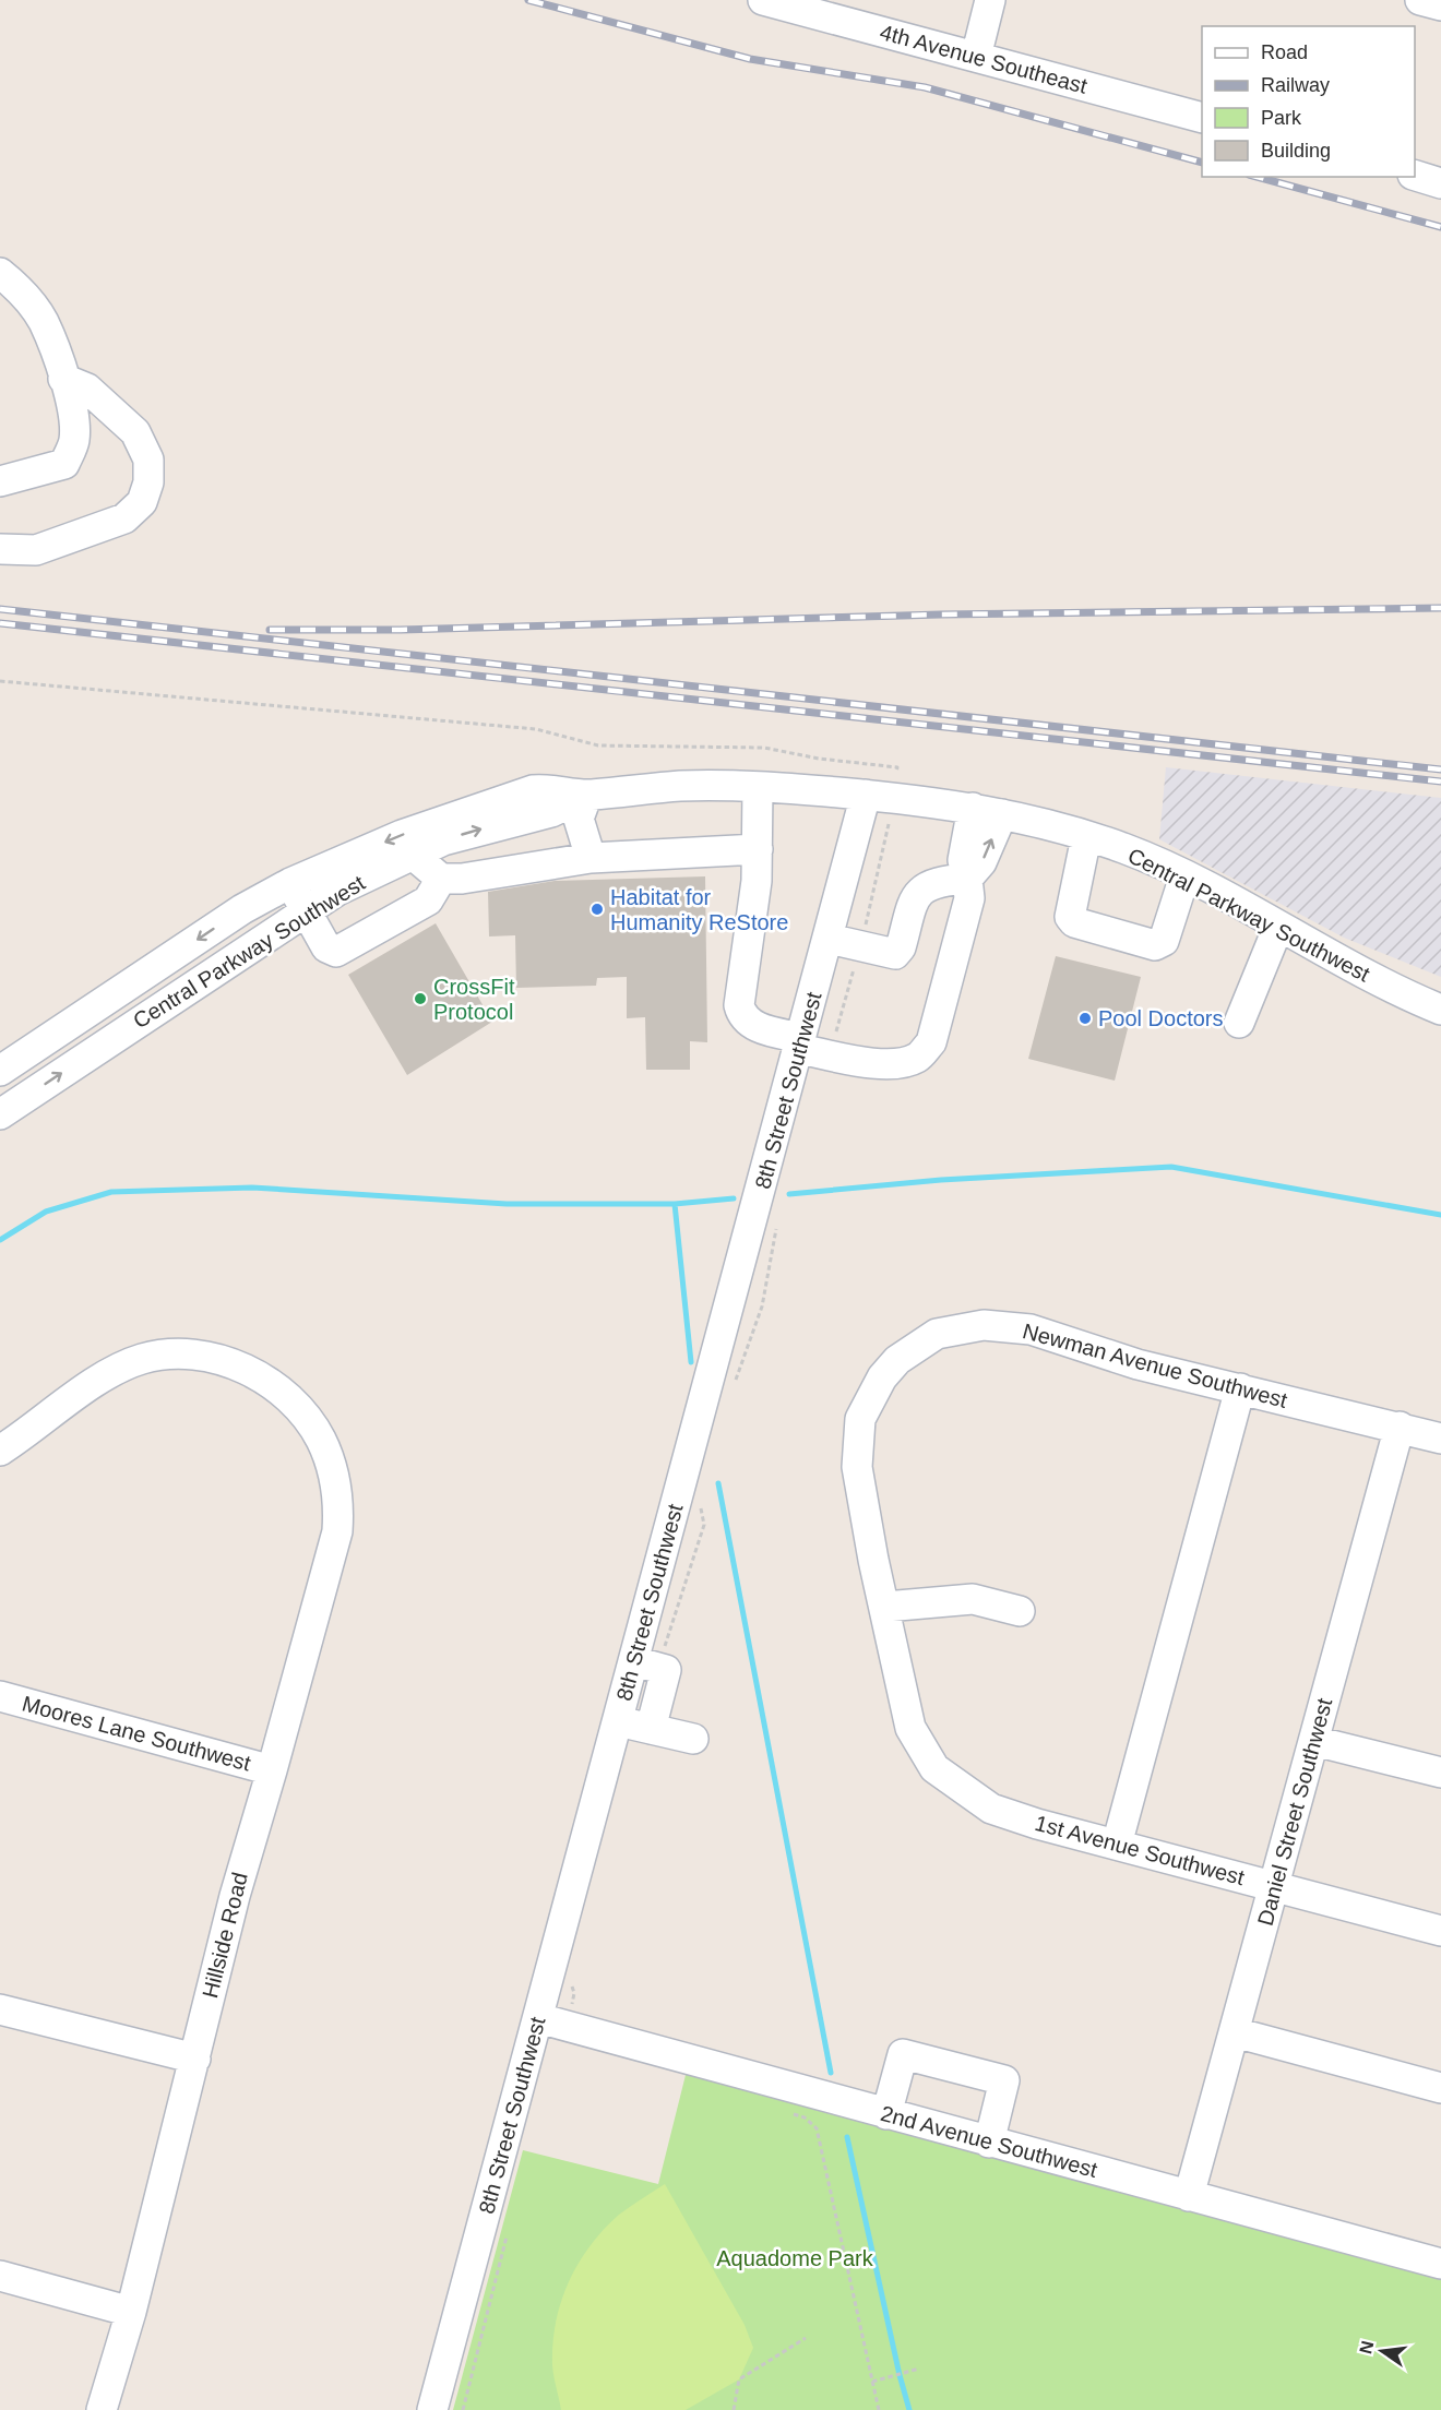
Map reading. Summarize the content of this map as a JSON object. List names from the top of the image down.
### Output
{
  "streets": {
    "street": [
      "4th Avenue Southeast",
      "Central Parkway Southwest",
      "8th Street Southwest",
      "Newman Avenue Southwest",
      "Moores Lane Southwest",
      "Daniel Street Southwest",
      "1st Avenue Southwest",
      "Hillside Road",
      "2nd Avenue Southwest"
    ]
  },
  "crossings": [
    ["Central Parkway Southwest", "8th Street Southwest"],
    ["8th Street Southwest", "2nd Avenue Southwest"],
    ["Newman Avenue Southwest", "Daniel Street Southwest"],
    ["Newman Avenue Southwest", "1st Avenue Southwest"],
    ["Moores Lane Southwest", "Hillside Road"],
    ["Daniel Street Southwest", "1st Avenue Southwest"],
    ["Daniel Street Southwest", "2nd Avenue Southwest"]
  ],
  "parks": ["Aquadome Park"],
  "places": ["Habitat for Humanity ReStore", "CrossFit Protocol", "Pool Doctors"],
  "legend": [
    "Road",
    "Railway",
    "Park",
    "Building"
  ],
  "north": "left"
}
